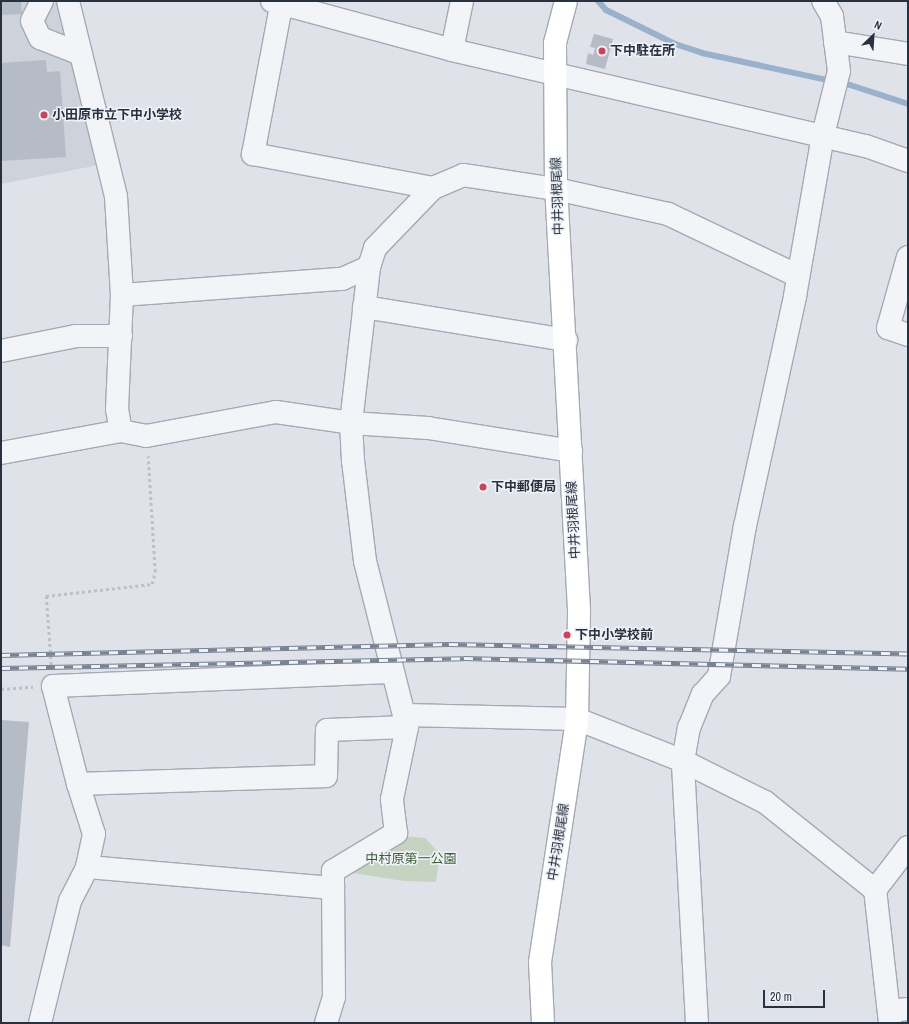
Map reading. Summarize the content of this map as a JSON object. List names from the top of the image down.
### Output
{
  "streets": {
    "main road": ["中井羽根尾線"]
  },
  "parks": ["中村原第一公園"],
  "places": [
    "下中駐在所",
    "小田原市立下中小学校",
    "下中郵便局",
    "下中小学校前"
  ],
  "scale_bar": "20 m",
  "north": "top right"
}
